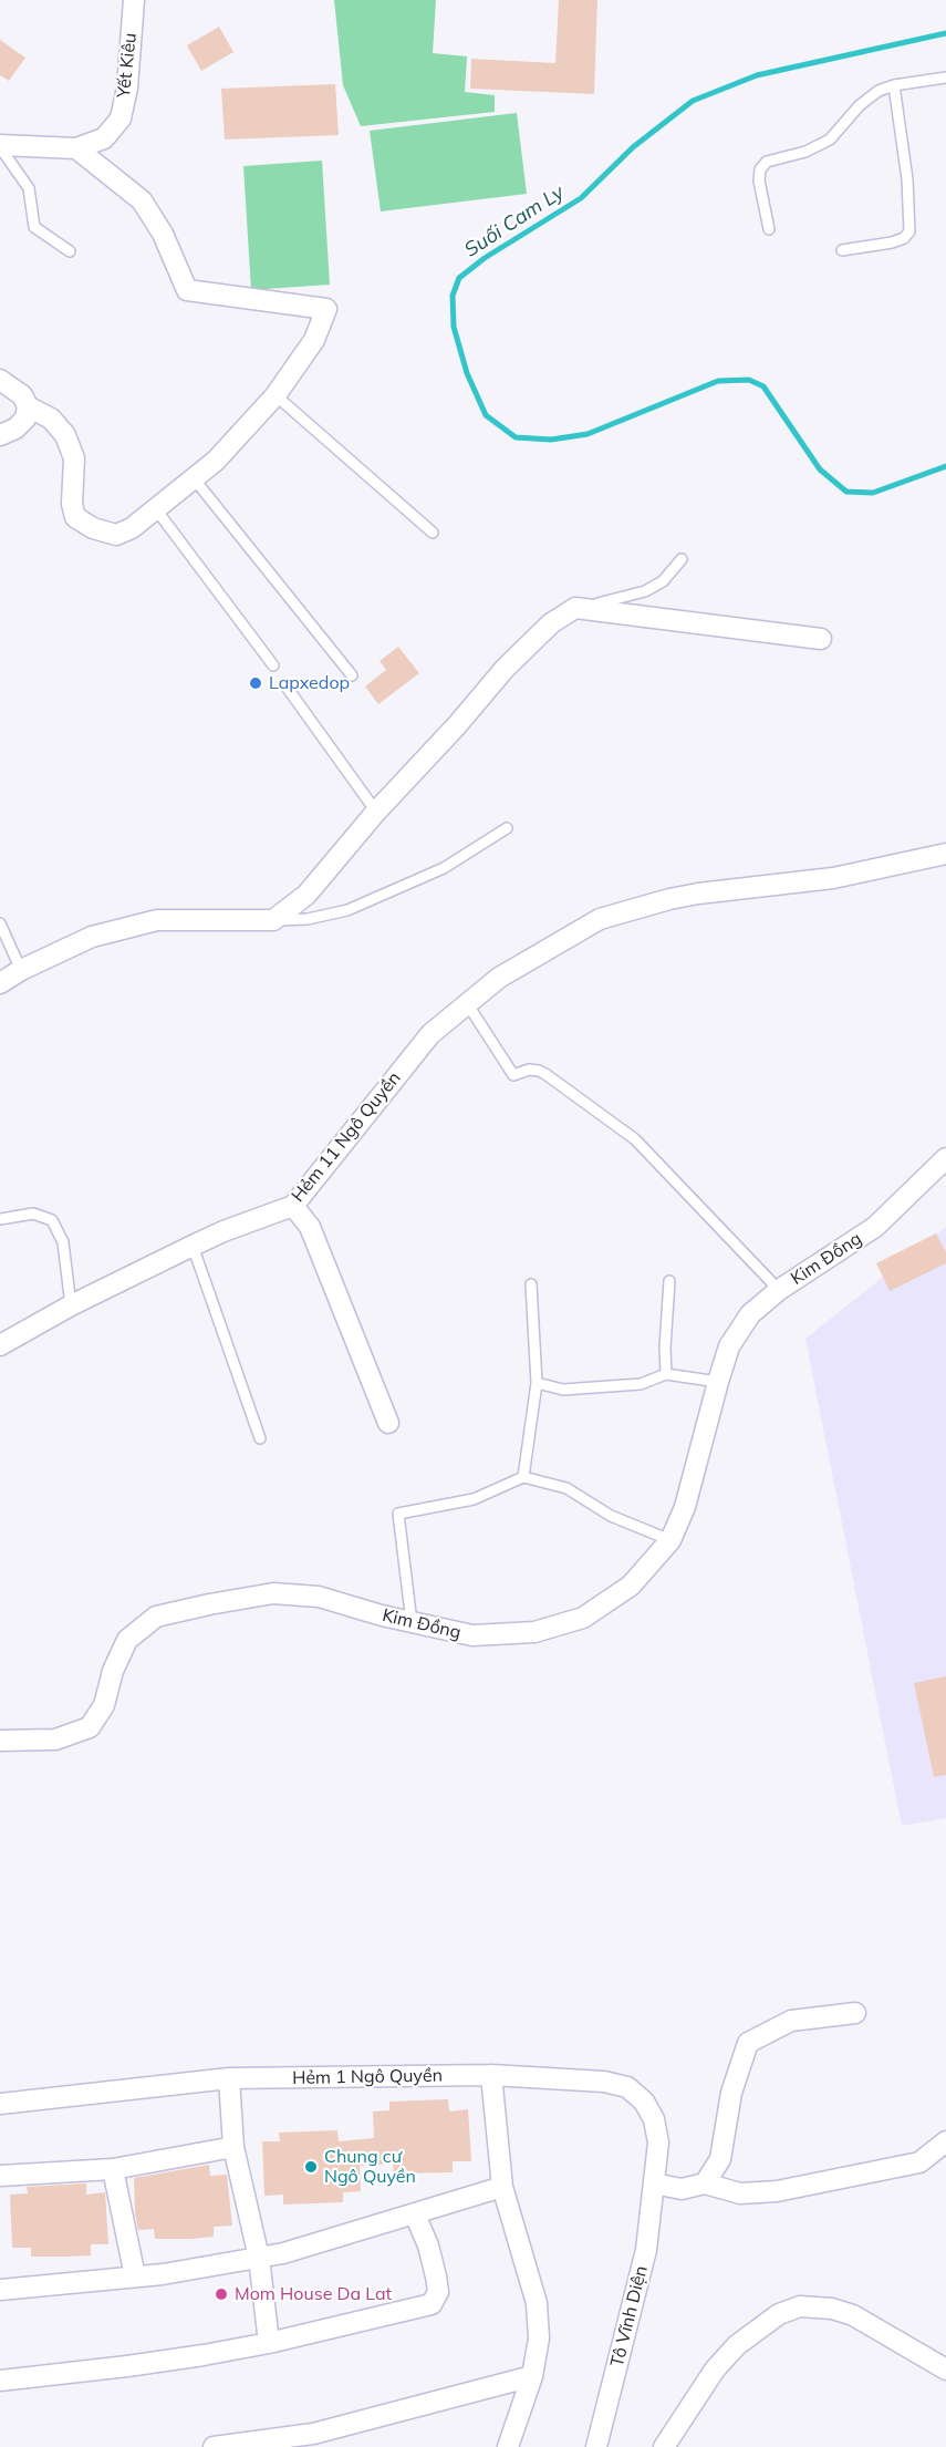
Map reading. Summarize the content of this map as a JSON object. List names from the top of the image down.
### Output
{
  "streets": {
    "street": [
      "Yết Kiêu",
      "Hẻm 11 Ngô Quyền",
      "Kim Đồng",
      "Hẻm 1 Ngô Quyền",
      "Tô Vĩnh Diện"
    ]
  },
  "crossings": [
    ["Hẻm 1 Ngô Quyền", "Tô Vĩnh Diện"]
  ],
  "water": ["Suối Cam Ly"],
  "places": ["Lapxedop", "Chung cư Ngô Quyền", "Mom House Da Lat"]
}
